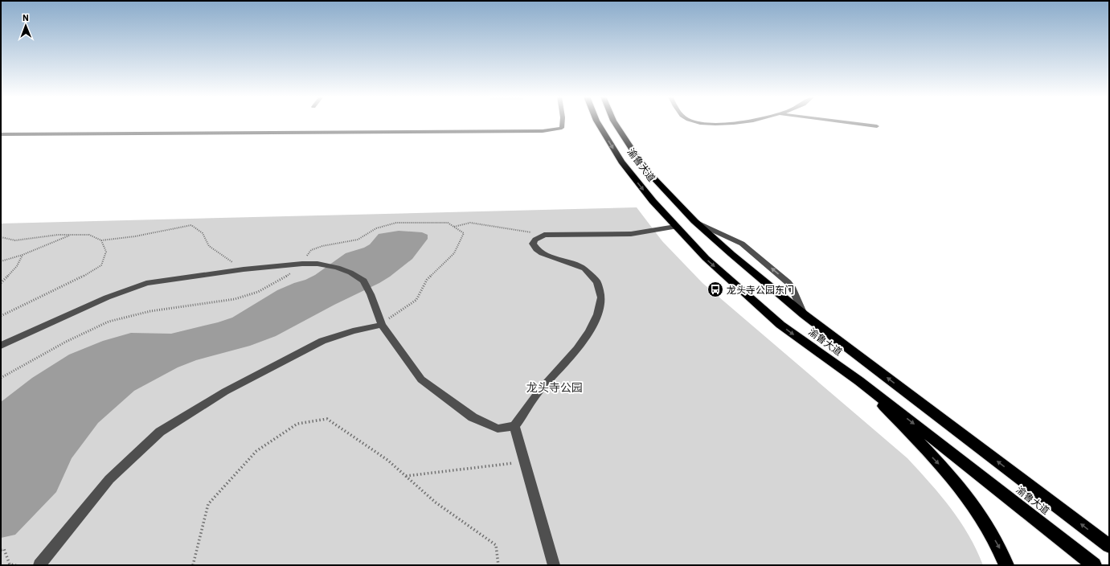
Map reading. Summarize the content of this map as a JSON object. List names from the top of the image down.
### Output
{
  "streets": {
    "highway": ["渝鲁大道"]
  },
  "parks": ["龙头寺公园"],
  "places": {
    "bus stop": ["龙头寺公园东门"]
  },
  "north": "top"
}
